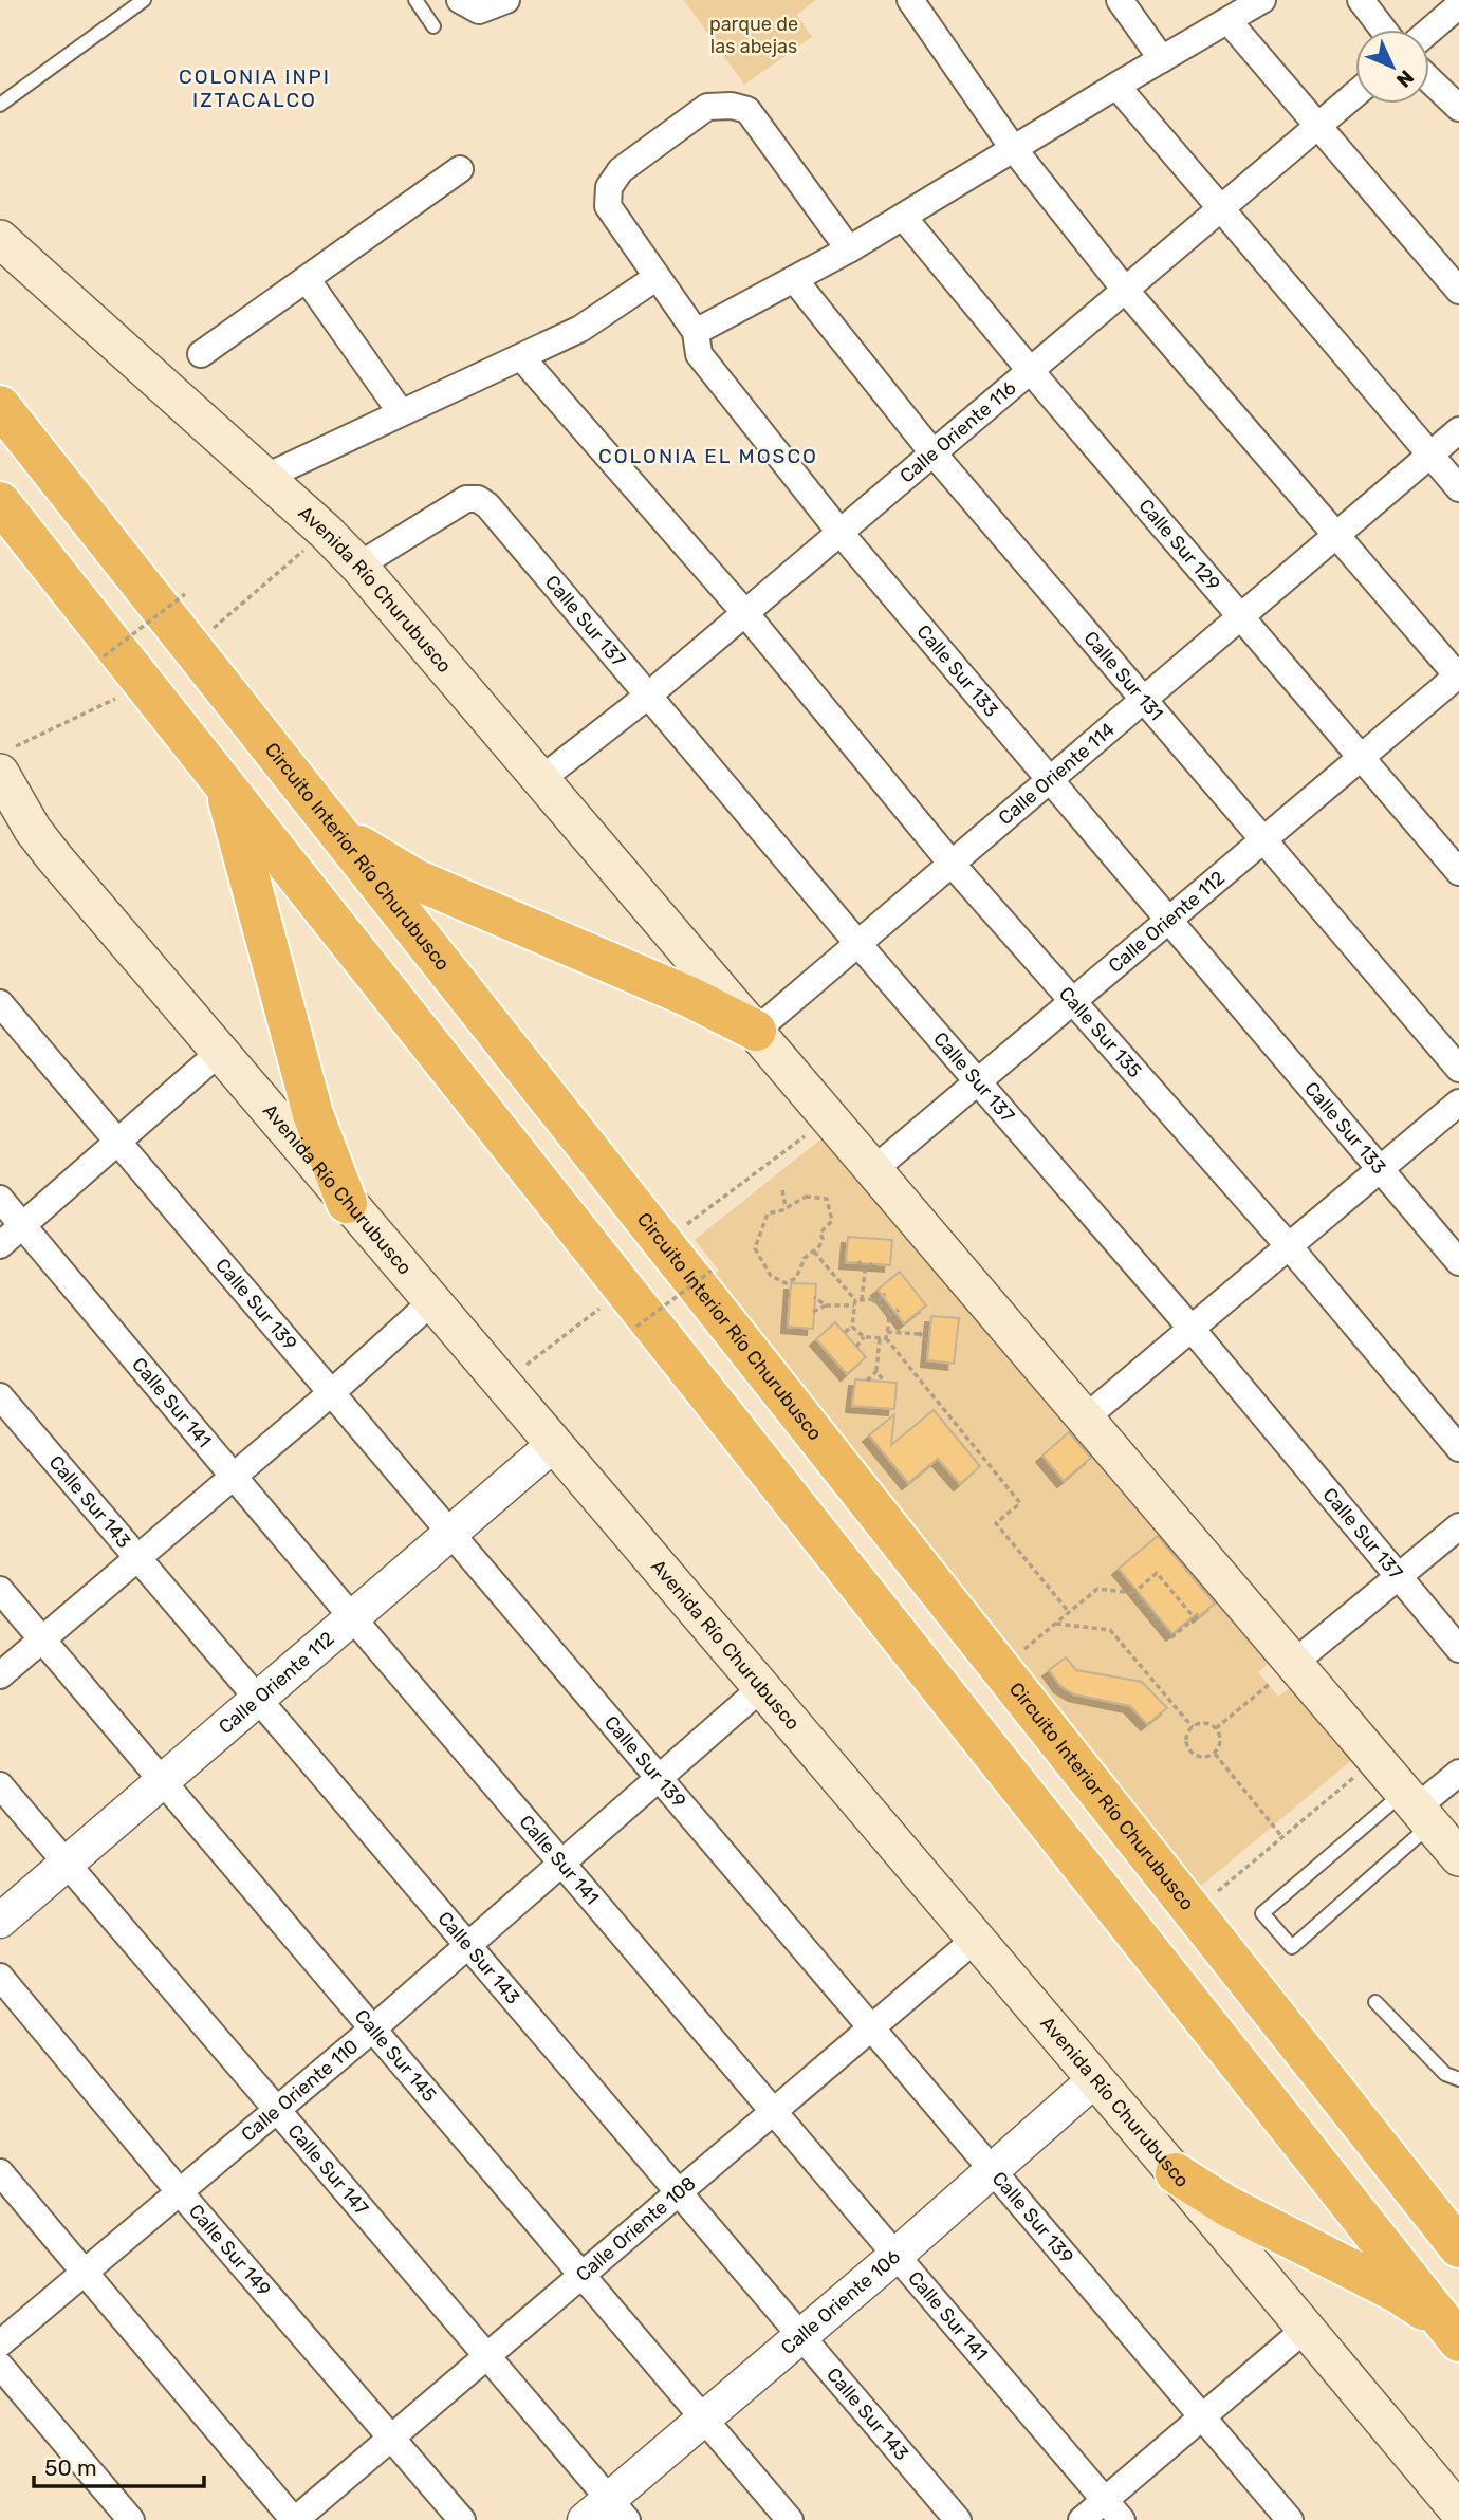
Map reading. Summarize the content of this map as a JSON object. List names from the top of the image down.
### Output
{
  "streets": {
    "highway": ["Circuito Interior Río Churubusco"],
    "main road": ["Avenida Río Churubusco"],
    "street": [
      "Calle Oriente 116",
      "Calle Sur 129",
      "Calle Sur 137",
      "Calle Sur 133",
      "Calle Sur 131",
      "Calle Oriente 114",
      "Calle Oriente 112",
      "Calle Sur 135",
      "Calle Sur 139",
      "Calle Sur 141",
      "Calle Sur 143",
      "Calle Sur 145",
      "Calle Oriente 110",
      "Calle Sur 147",
      "Calle Oriente 108",
      "Calle Sur 149",
      "Calle Oriente 106"
    ]
  },
  "crossings": [
    ["Calle Oriente 116", "Calle Sur 129"],
    ["Calle Oriente 116", "Avenida Río Churubusco"],
    ["Calle Oriente 116", "Calle Sur 137"],
    ["Calle Oriente 116", "Calle Sur 133"],
    ["Calle Oriente 116", "Calle Sur 131"],
    ["Calle Oriente 116", "Calle Sur 135"],
    ["Calle Sur 129", "Calle Oriente 114"],
    ["Calle Sur 129", "Calle Oriente 112"],
    ["Avenida Río Churubusco", "Calle Sur 137"],
    ["Avenida Río Churubusco", "Calle Oriente 114"],
    ["Avenida Río Churubusco", "Calle Oriente 112"],
    ["Avenida Río Churubusco", "Calle Oriente 110"],
    ["Avenida Río Churubusco", "Calle Oriente 108"],
    ["Avenida Río Churubusco", "Calle Oriente 106"],
    ["Calle Sur 137", "Calle Oriente 114"],
    ["Calle Sur 137", "Calle Oriente 112"],
    ["Calle Sur 133", "Calle Oriente 114"],
    ["Calle Sur 133", "Calle Oriente 112"],
    ["Calle Sur 131", "Calle Oriente 114"],
    ["Calle Sur 131", "Calle Oriente 112"],
    ["Calle Oriente 114", "Calle Sur 135"],
    ["Calle Oriente 112", "Calle Sur 135"],
    ["Calle Oriente 112", "Calle Sur 139"],
    ["Calle Oriente 112", "Calle Sur 141"],
    ["Calle Oriente 112", "Calle Sur 143"],
    ["Calle Oriente 112", "Calle Sur 145"],
    ["Calle Oriente 112", "Calle Sur 147"],
    ["Calle Sur 139", "Calle Oriente 110"],
    ["Calle Sur 139", "Calle Oriente 108"],
    ["Calle Sur 139", "Calle Oriente 106"],
    ["Calle Sur 141", "Calle Oriente 110"],
    ["Calle Sur 141", "Calle Oriente 108"],
    ["Calle Sur 141", "Calle Oriente 106"],
    ["Calle Sur 143", "Calle Oriente 110"],
    ["Calle Sur 143", "Calle Oriente 108"],
    ["Calle Sur 143", "Calle Oriente 106"],
    ["Calle Sur 145", "Calle Oriente 110"],
    ["Calle Sur 145", "Calle Oriente 108"],
    ["Calle Sur 145", "Calle Oriente 106"],
    ["Calle Oriente 110", "Calle Sur 147"],
    ["Calle Oriente 110", "Calle Sur 149"],
    ["Calle Sur 147", "Calle Oriente 108"],
    ["Calle Sur 147", "Calle Oriente 106"],
    ["Calle Oriente 108", "Calle Sur 149"]
  ],
  "districts": ["COLONIA INPI IZTACALCO", "COLONIA EL MOSCO"],
  "parks": ["parque de las abejas"],
  "scale_bar": "50 m",
  "north": "bottom right"
}
